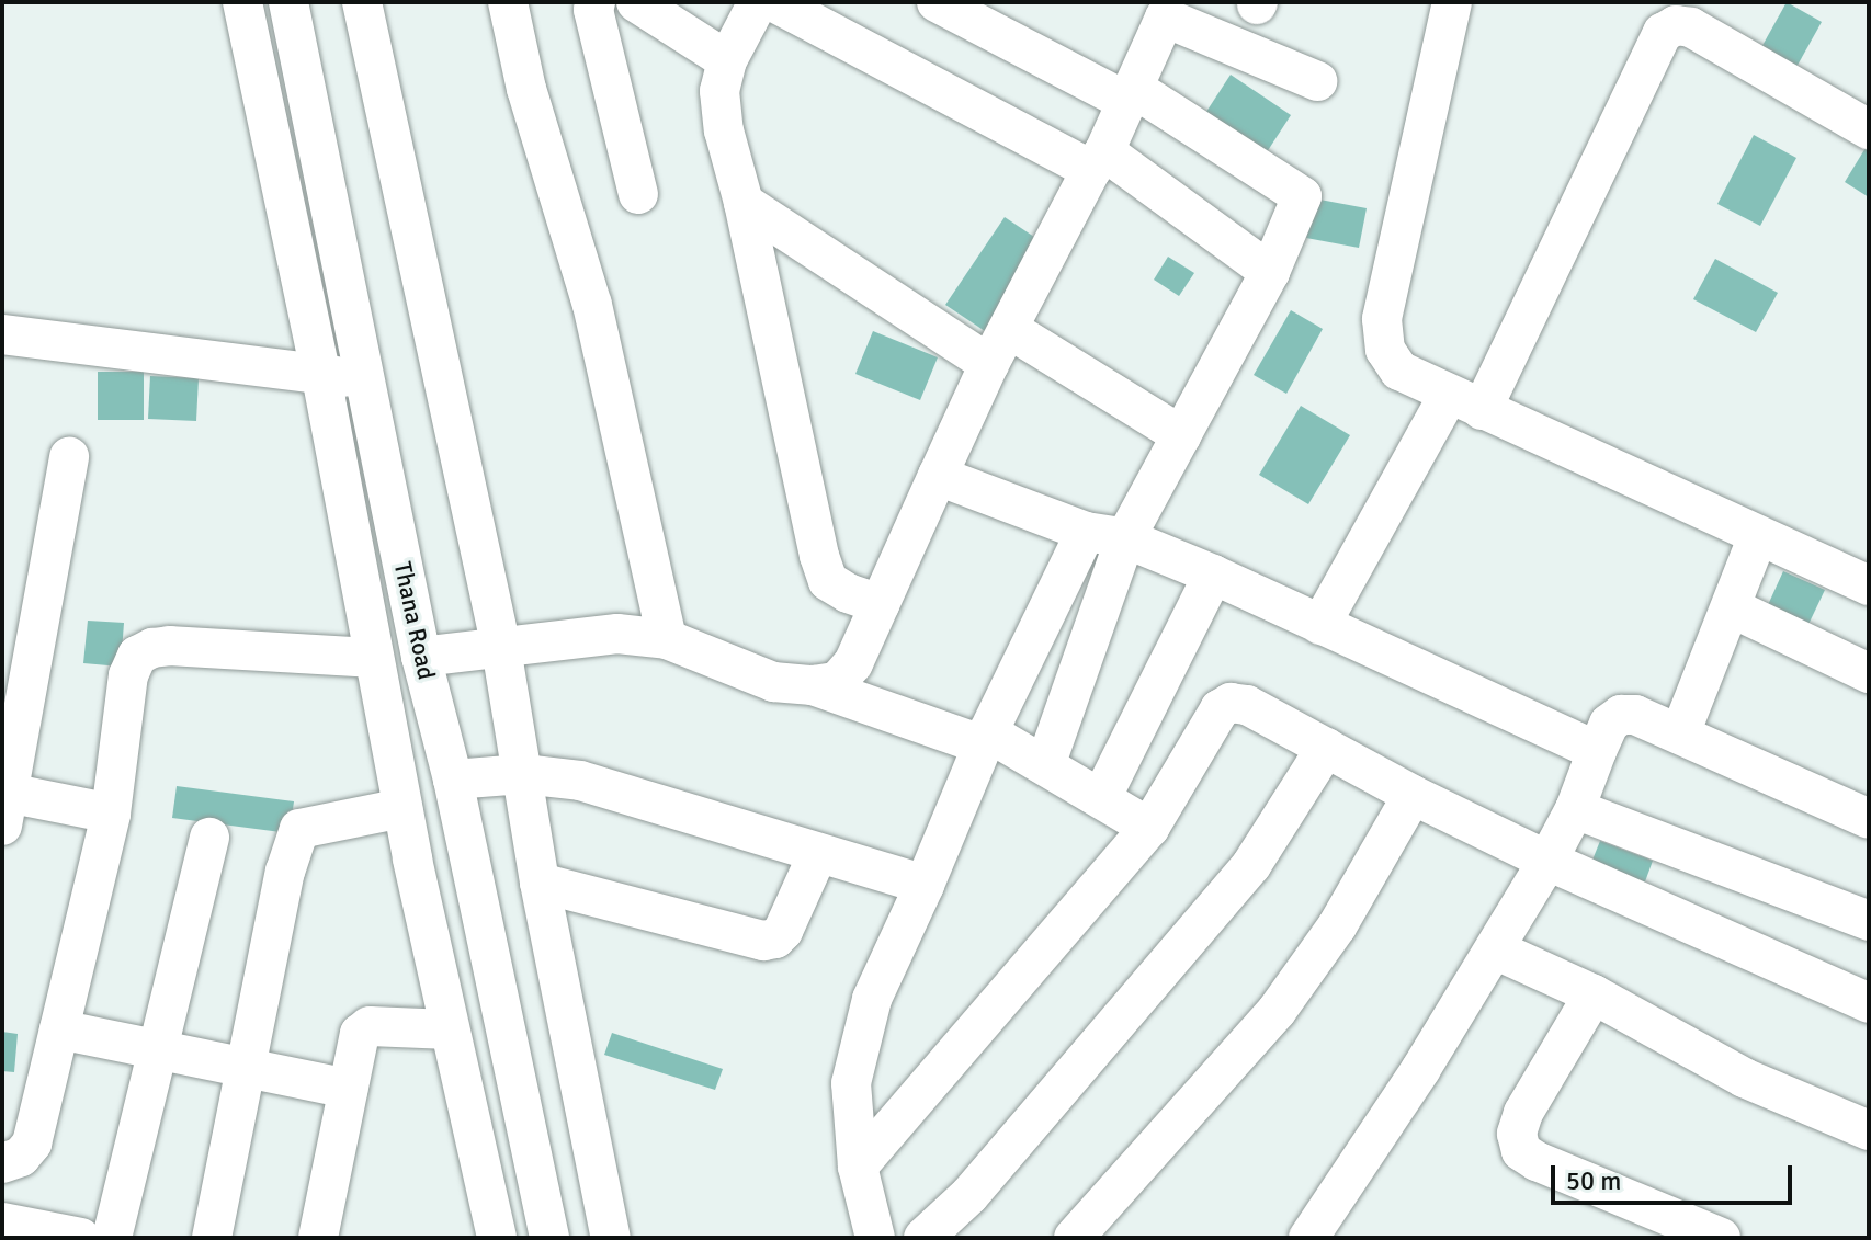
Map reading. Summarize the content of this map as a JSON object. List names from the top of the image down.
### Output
{
  "streets": {
    "street": ["Thana Road"]
  },
  "scale_bar": "50 m"
}
